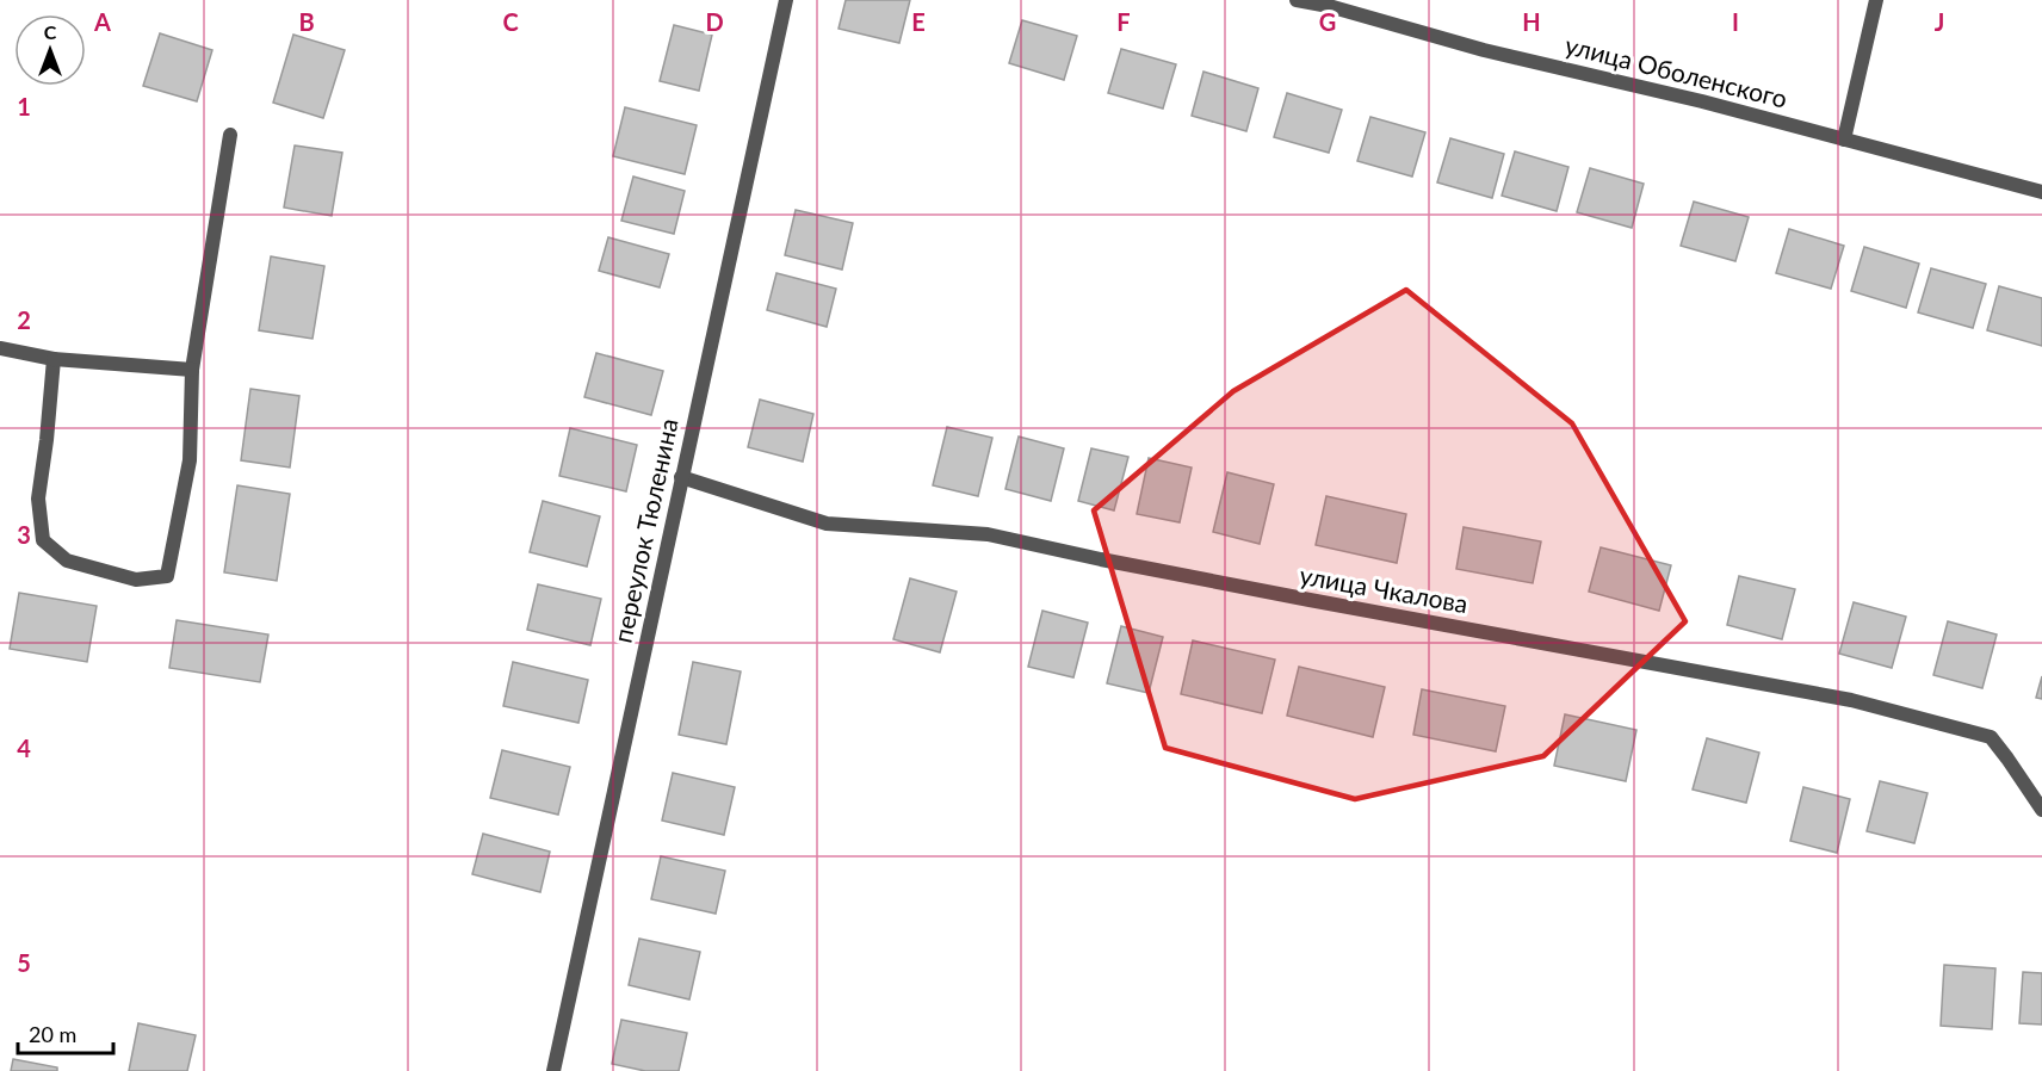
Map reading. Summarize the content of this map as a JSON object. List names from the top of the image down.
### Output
{
  "streets": {
    "street": ["улица Оболенского", "переулок Тюленина", "улица Чкалова"]
  },
  "crossings": [
    ["переулок Тюленина", "улица Чкалова"]
  ],
  "scale_bar": "20 m",
  "north": "top",
  "grid": {
    "columns": [
      "A",
      "B",
      "C",
      "D",
      "E",
      "F",
      "G",
      "H",
      "I",
      "J"
    ],
    "rows": [
      "1",
      "2",
      "3",
      "4",
      "5"
    ]
  }
}
